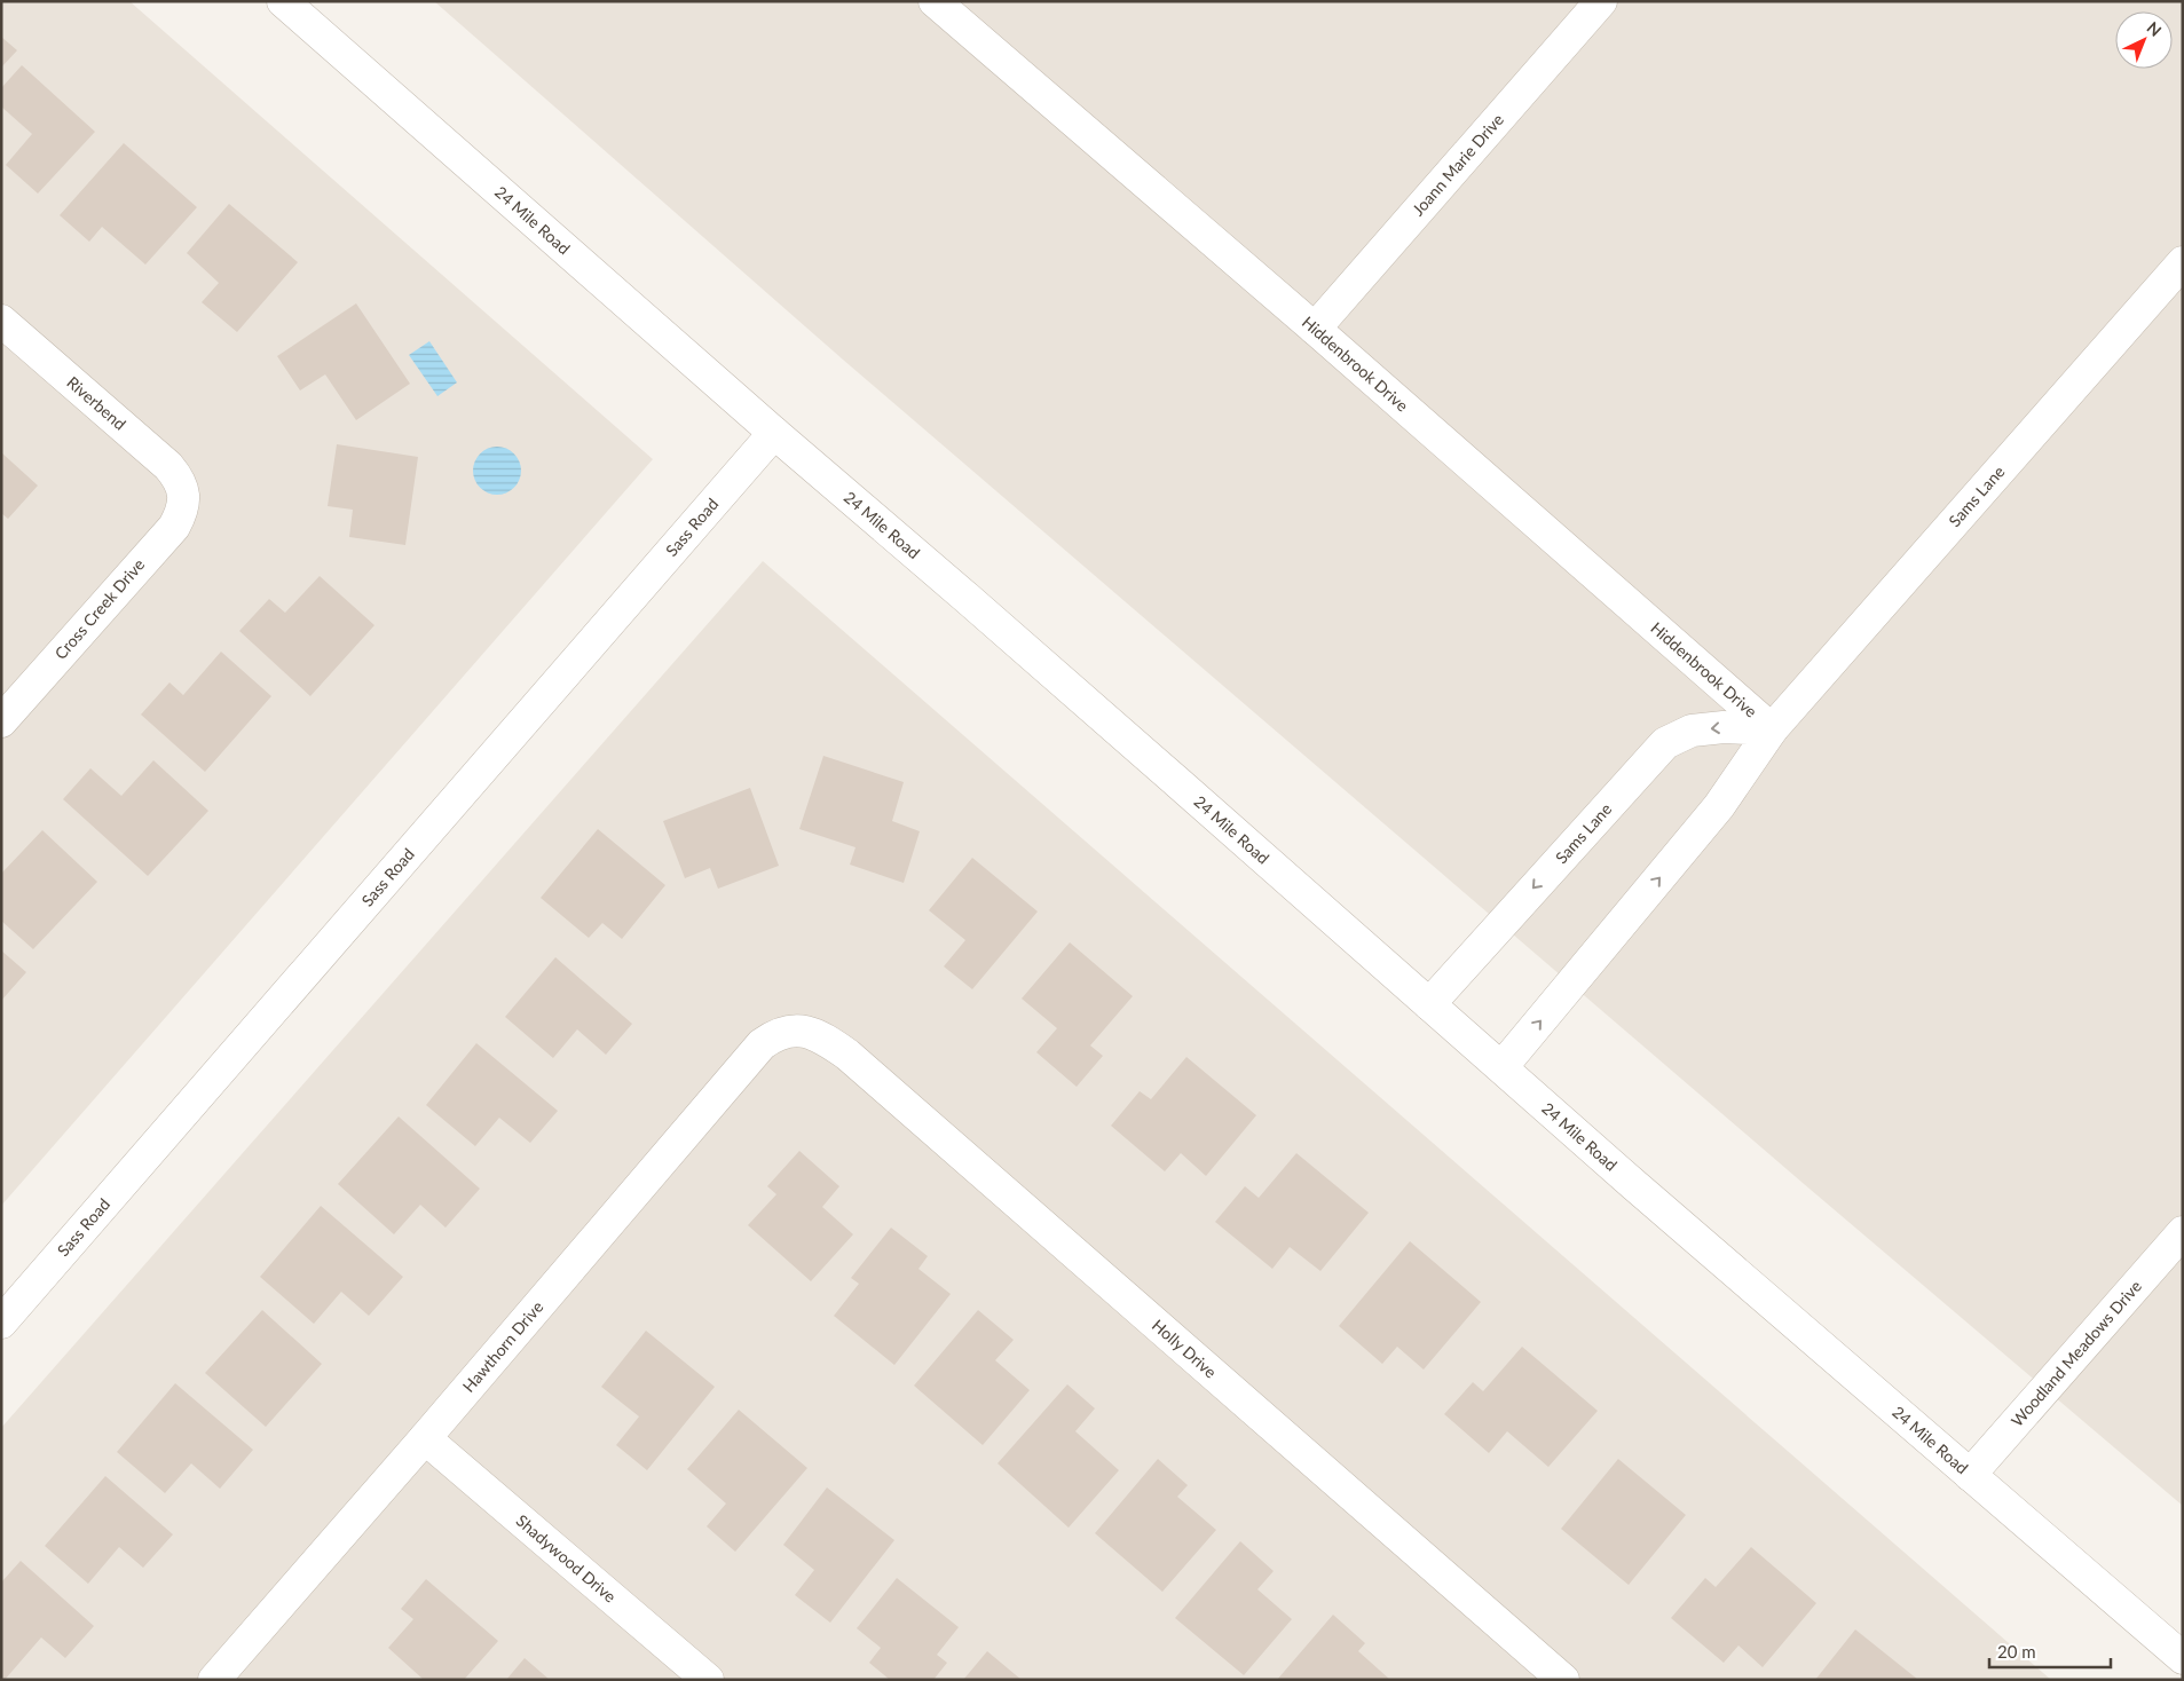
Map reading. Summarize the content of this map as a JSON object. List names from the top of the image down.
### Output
{
  "streets": {
    "street": [
      "Joann Marie Drive",
      "24 Mile Road",
      "Hiddenbrook Drive",
      "Riverbend",
      "Sams Lane",
      "Sass Road",
      "Cross Creek Drive",
      "Hawthorn Drive",
      "Holly Drive",
      "Woodland Meadows Drive",
      "Shadywood Drive"
    ]
  },
  "crossings": [
    ["Joann Marie Drive", "Hiddenbrook Drive"],
    ["24 Mile Road", "Sams Lane"],
    ["24 Mile Road", "Sass Road"],
    ["24 Mile Road", "Woodland Meadows Drive"],
    ["Hiddenbrook Drive", "Sams Lane"],
    ["Riverbend", "Cross Creek Drive"],
    ["Hawthorn Drive", "Holly Drive"],
    ["Hawthorn Drive", "Shadywood Drive"]
  ],
  "scale_bar": "20 m",
  "north": "top right"
}
